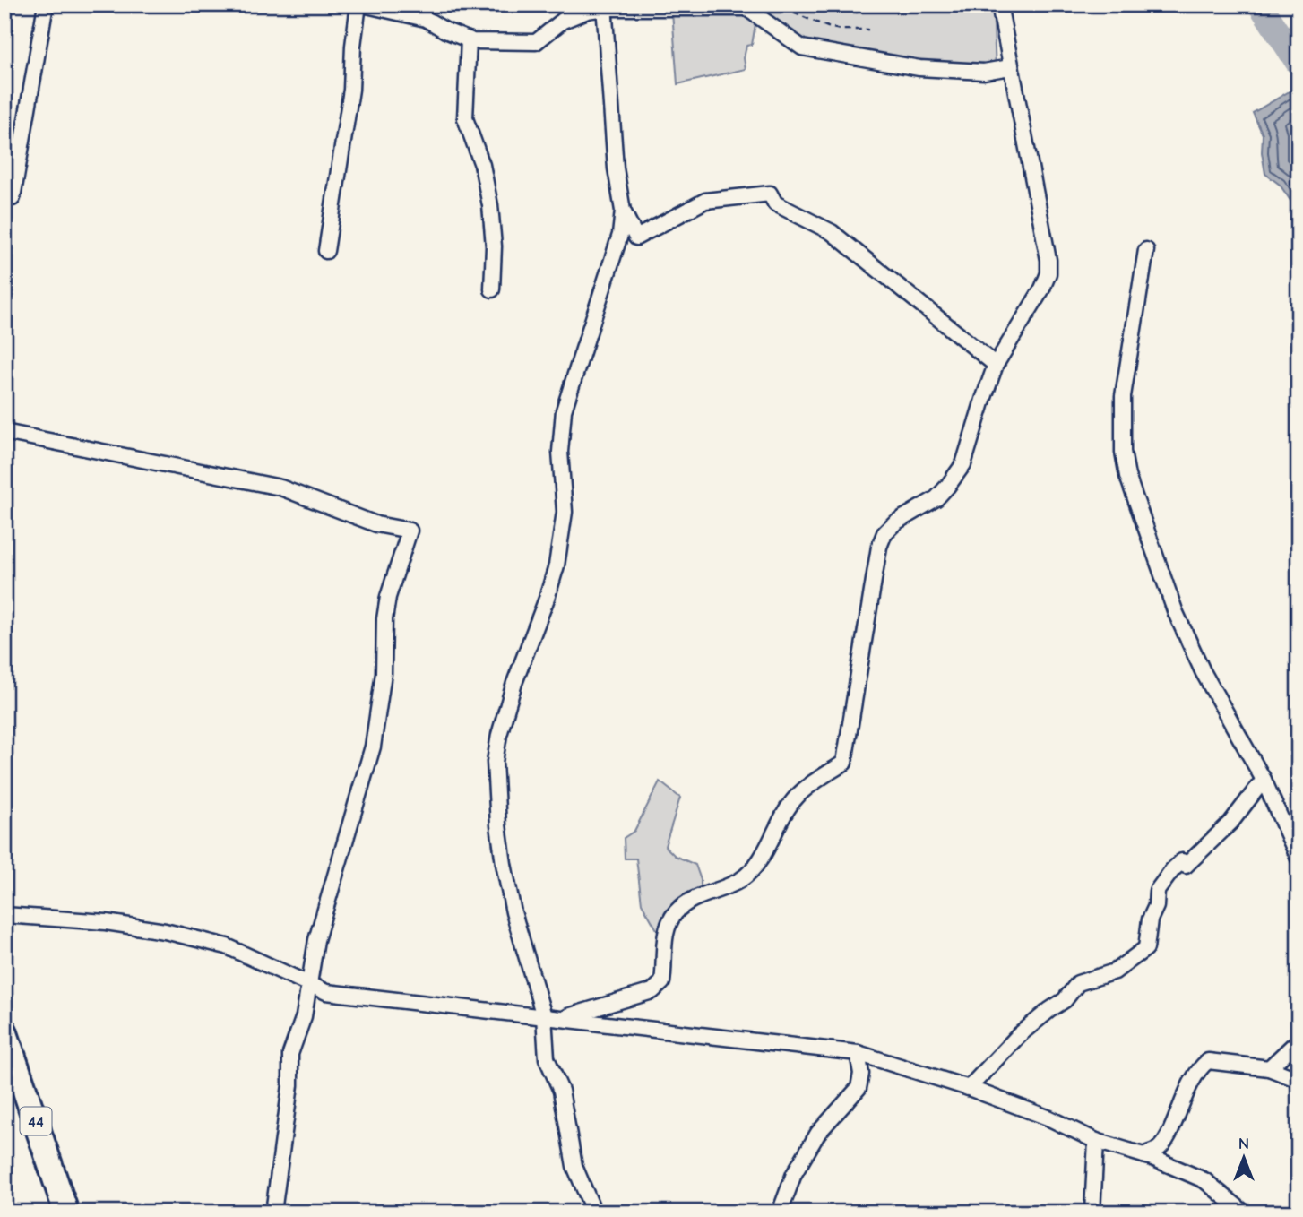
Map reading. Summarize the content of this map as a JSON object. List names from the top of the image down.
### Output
{
  "streets": {
    "main road": ["44"]
  },
  "north": "top"
}
